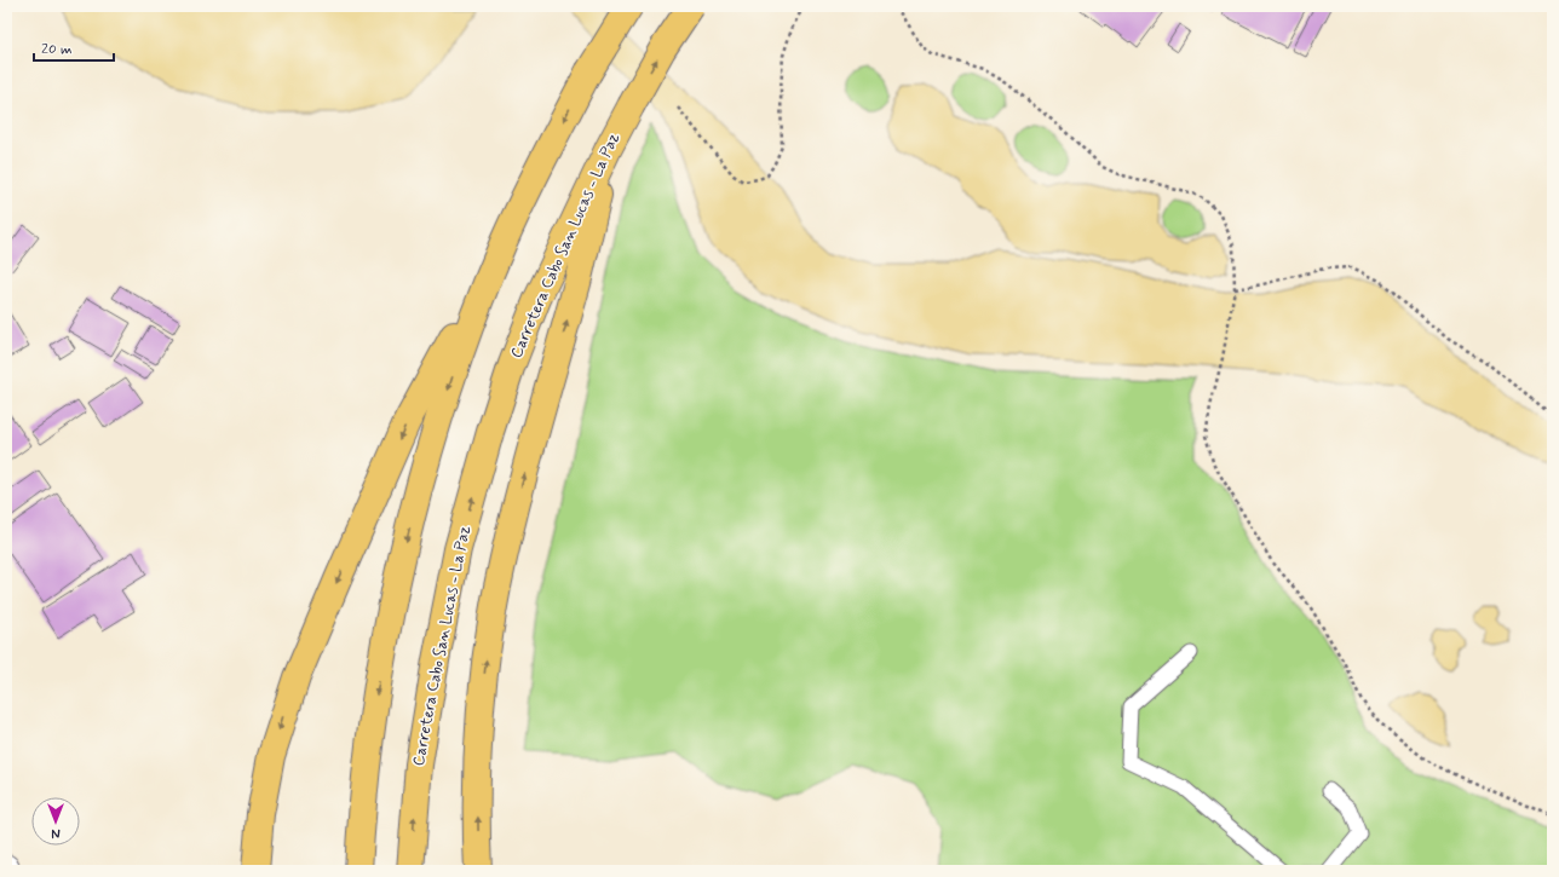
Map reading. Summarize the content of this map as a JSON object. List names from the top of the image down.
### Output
{
  "streets": {
    "highway": ["Carretera Cabo San Lucas - La Paz"]
  },
  "scale_bar": "20 m",
  "north": "bottom"
}
